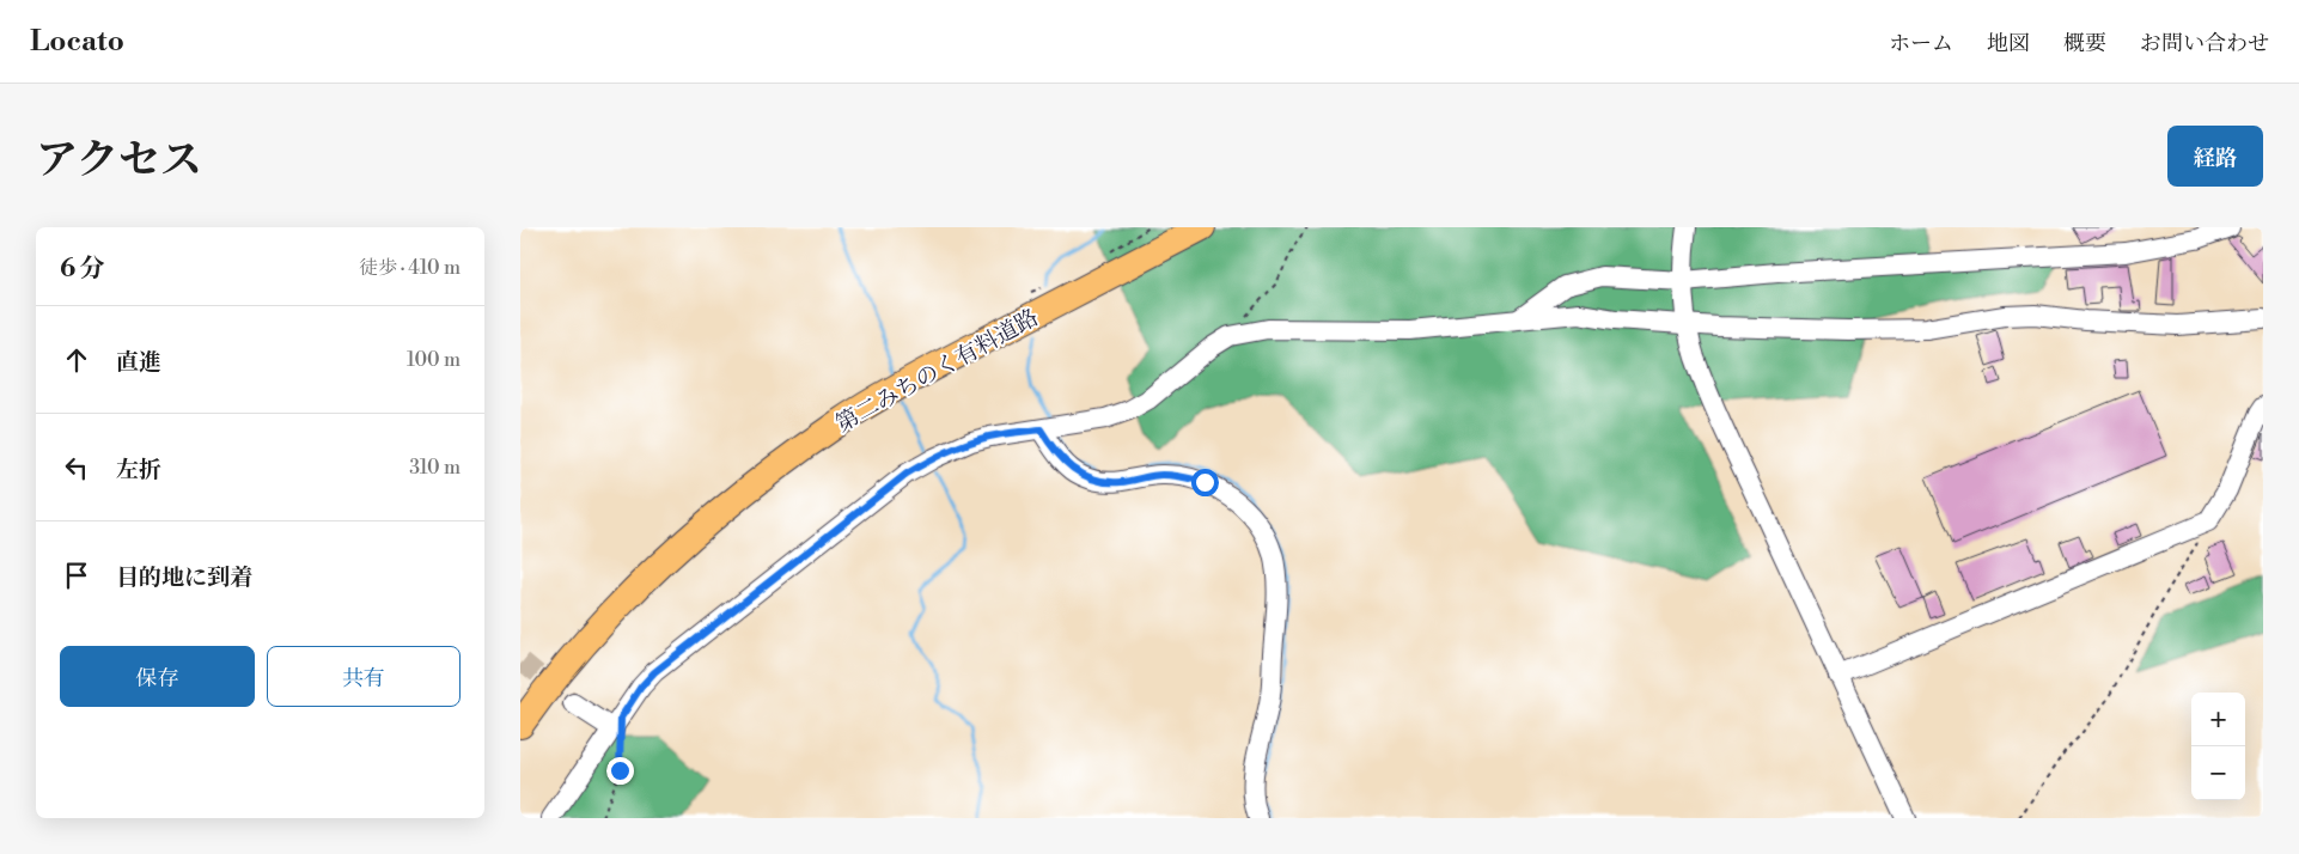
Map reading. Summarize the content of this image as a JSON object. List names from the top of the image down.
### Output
{
  "streets": {
    "highway": ["第二みちのく有料道路"]
  },
  "page": {
    "header": "Locato",
    "nav": [
      "ホーム",
      "地図",
      "概要",
      "お問い合わせ"
    ],
    "title": "アクセス",
    "buttons": [
      "経路",
      ["保存", "共有"]
    ],
    "heading": ["6 分", "徒歩 · 410 m"],
    "list": [
      ["直進", "100 m"],
      ["左折", "310 m"],
      "目的地に到着"
    ],
    "map_buttons": ["+", "−"]
  }
}
